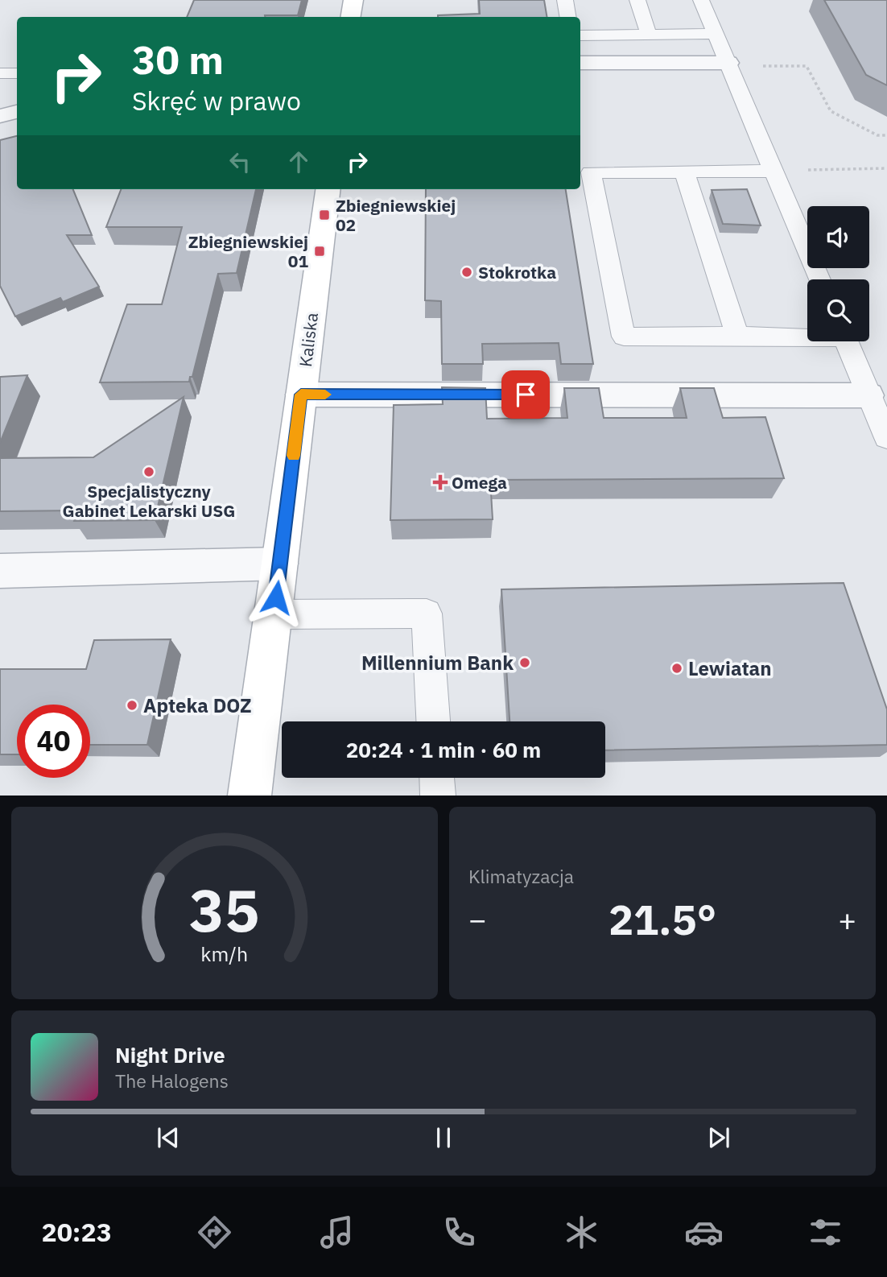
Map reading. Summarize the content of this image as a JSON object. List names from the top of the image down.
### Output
{
  "streets": {
    "street": ["Kaliska"]
  },
  "places": {
    "transit": ["Zbiegniewskiej 02", "Zbiegniewskiej 01"],
    "other": [
      "Stokrotka",
      "Specjalistyczny Gabinet Lekarski USG",
      "Millennium Bank",
      "Lewiatan",
      "Apteka DOZ"
    ],
    "health": ["Omega"]
  },
  "page": {
    "turn": ["30 m", "Skręć w prawo"],
    "limit": "40",
    "trip": "20:24 · 1 min · 60 m",
    "tile": "Klimatyzacja",
    "heat": ["−", "21.5°", "+"],
    "song": ["Night Drive", "The Halogens"],
    "tabs": "20:23",
    "gauge": ["35", "km/h"]
  }
}
